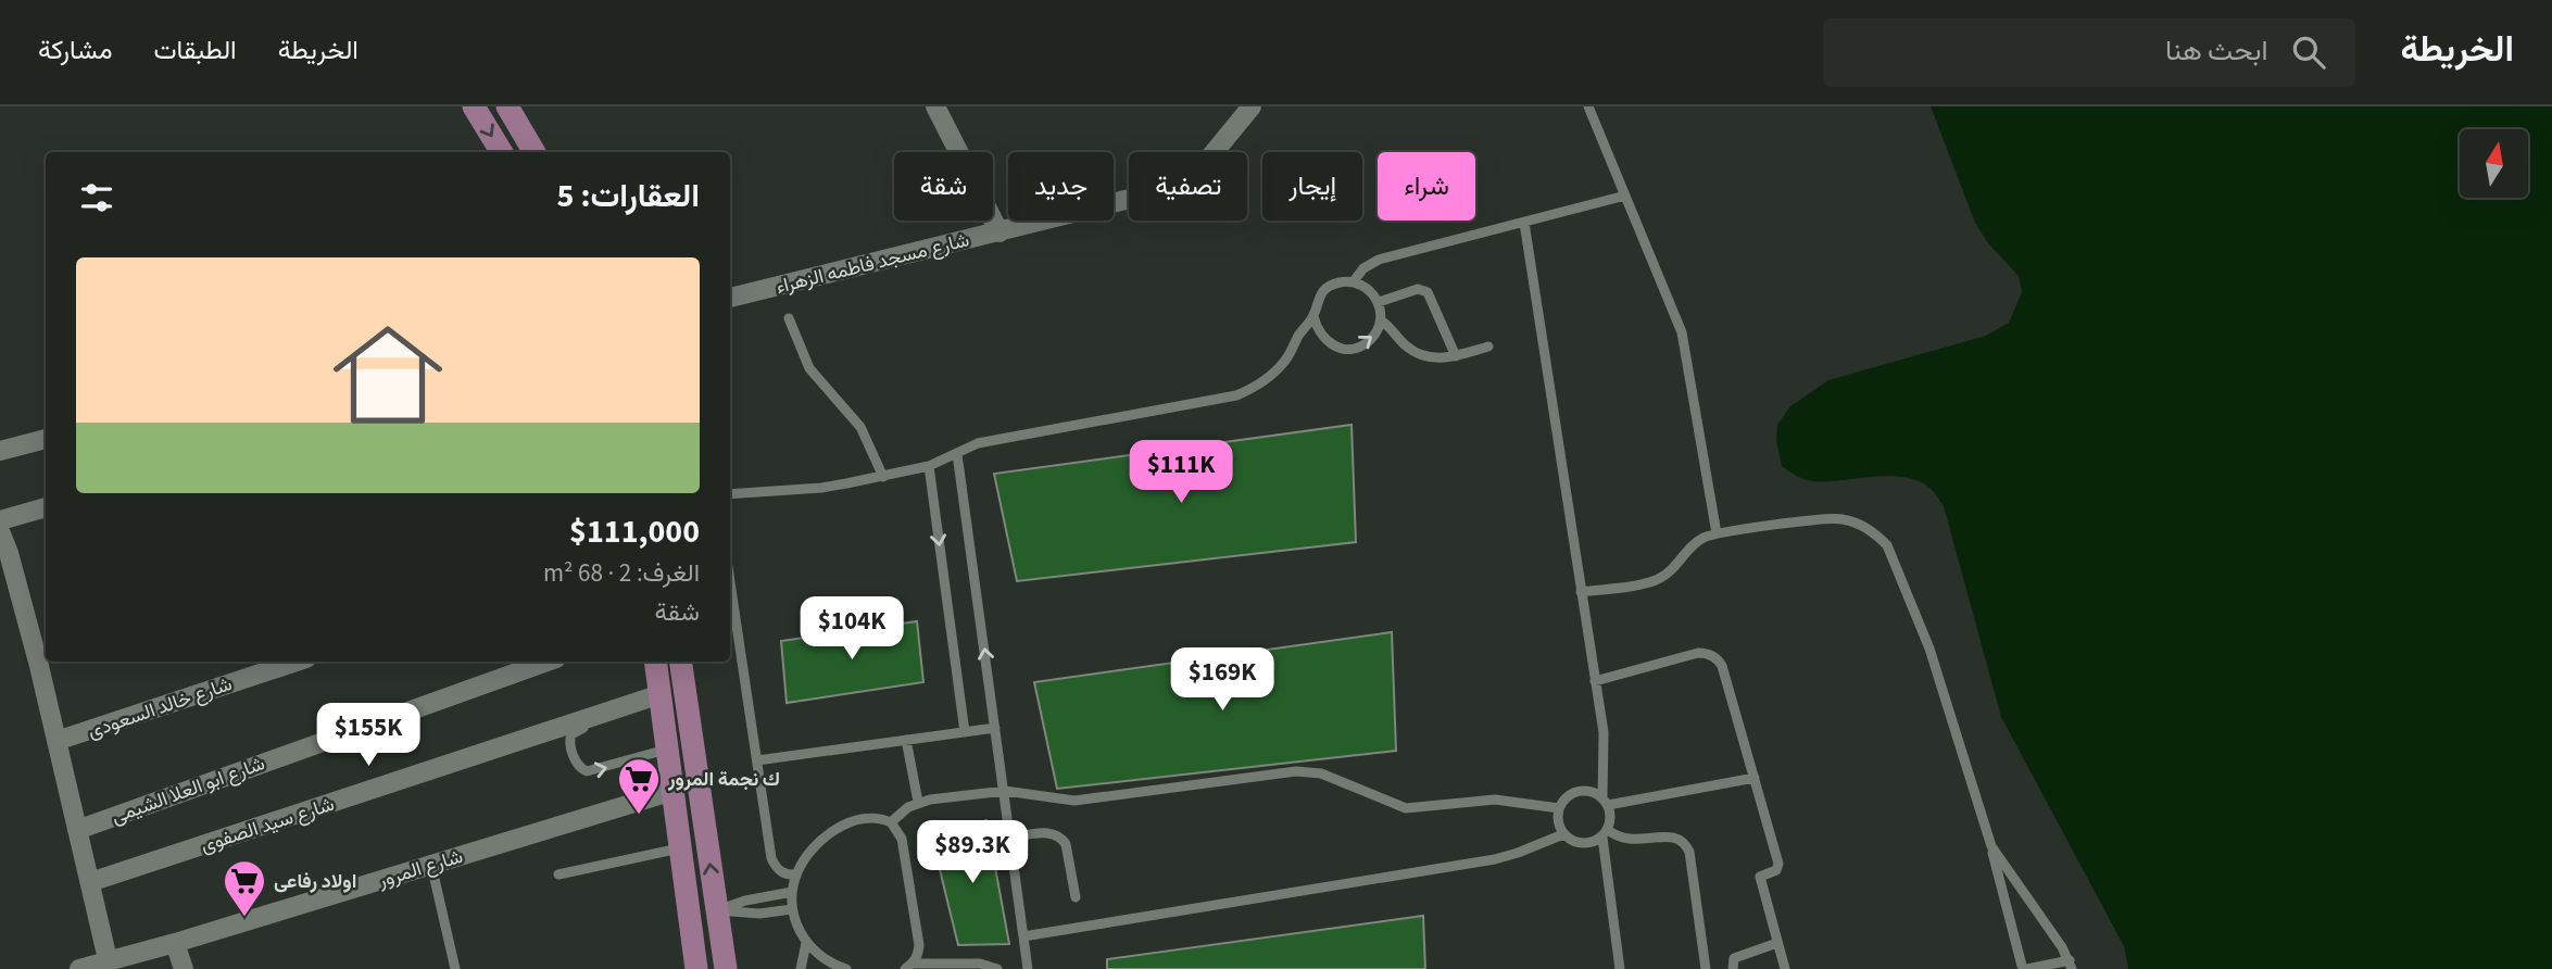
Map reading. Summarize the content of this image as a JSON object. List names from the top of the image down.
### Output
{
  "streets": {
    "street": [
      "شارع مسجد فاطمه الزهراء",
      "شارع خالد السعودى",
      "شارع ابو العلا الشيمى",
      "شارع سيد الصفوى",
      "شارع المرور"
    ]
  },
  "places": {
    "supermarket": ["ك نجمة المرور", "اولاد رفاعى"]
  },
  "north": "top",
  "page": {
    "header": "الخريطة",
    "search": "ابحث هنا",
    "nav": ["الخريطة", "الطبقات", "مشاركة"],
    "chip": [
      "شراء",
      "إيجار",
      "تصفية",
      "جديد",
      "شقة"
    ],
    "heading": "العقارات: 5",
    "list": [
      {
        "name": "$111,000",
        "note": "الغرف: 2 · 68 m² · شقة"
      }
    ],
    "price": [
      "$111K",
      "$104K",
      "$169K",
      "$155K",
      "$89.3K"
    ]
  }
}
